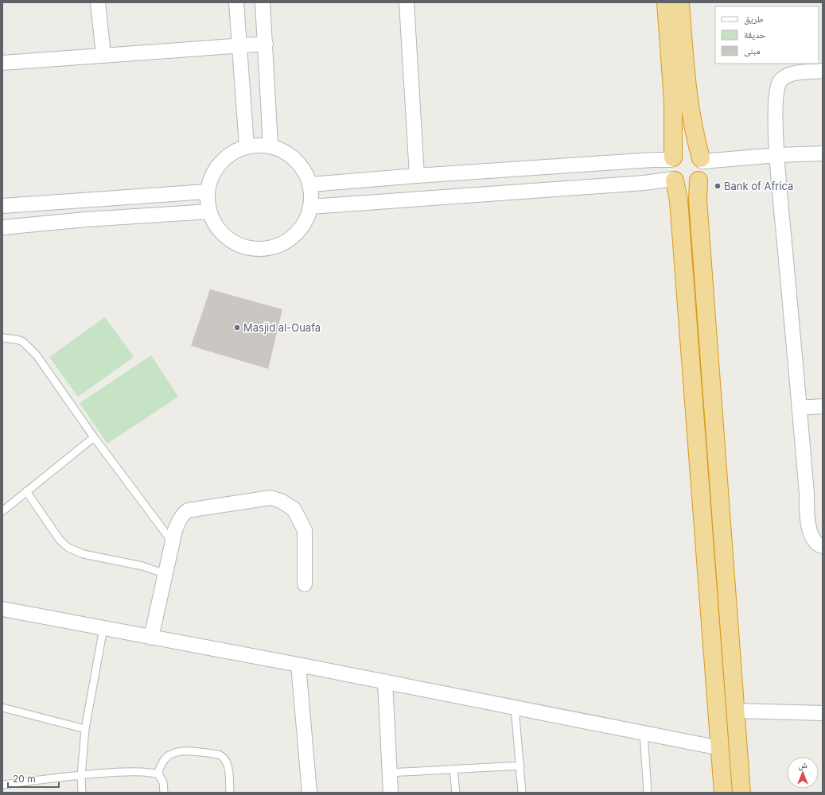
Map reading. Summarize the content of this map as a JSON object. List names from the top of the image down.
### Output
{
  "places": ["Bank of Africa", "Masjid al-Ouafa"],
  "legend": ["طريق", "حديقة", "مبنى"],
  "scale_bar": "20 m",
  "north": "top"
}
